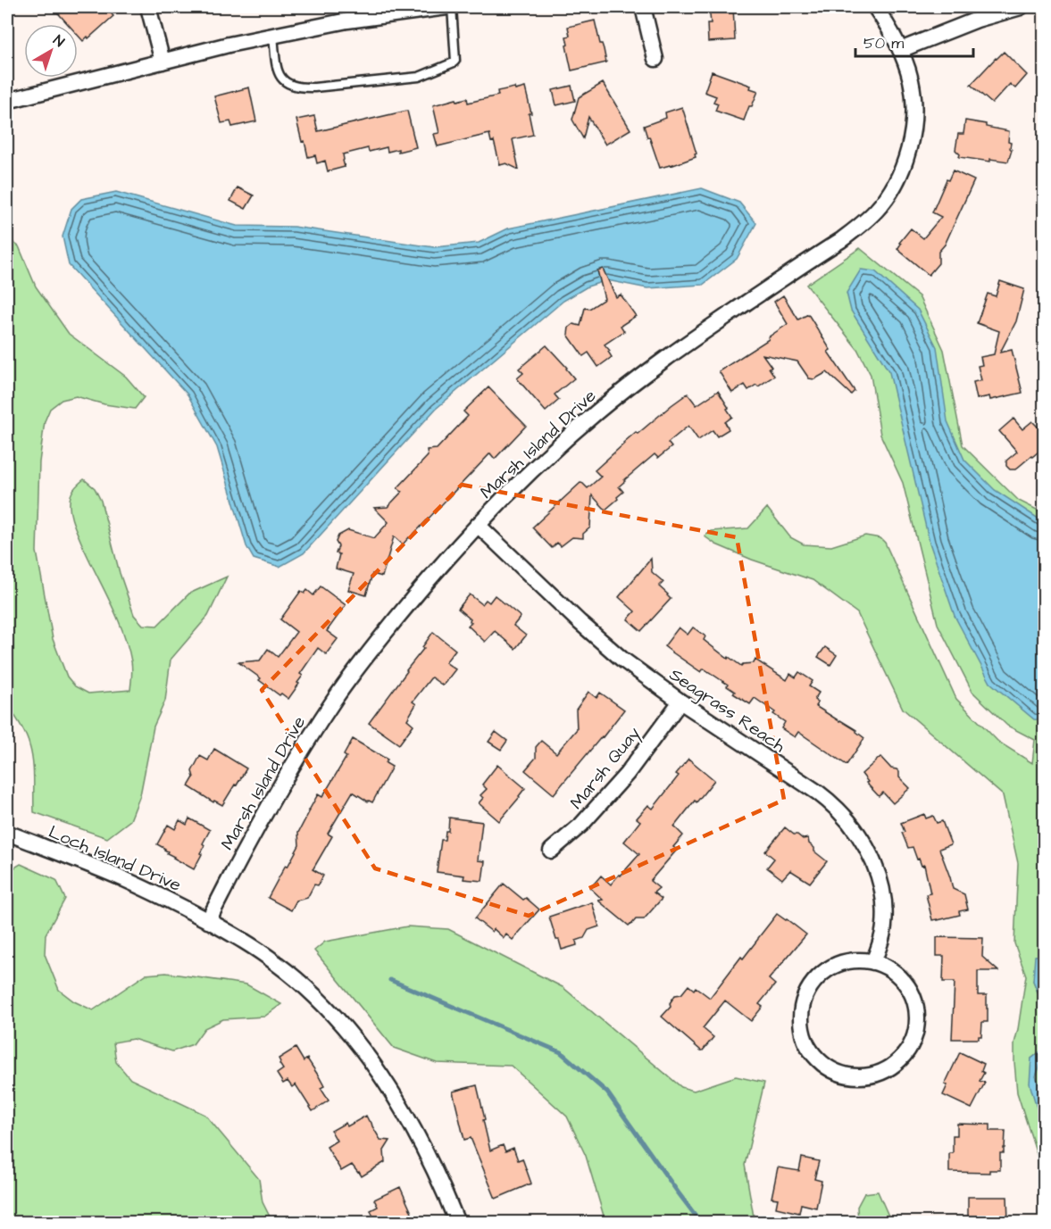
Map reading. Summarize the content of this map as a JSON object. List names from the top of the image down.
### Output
{
  "streets": {
    "street": [
      "Marsh Island Drive",
      "Seagrass Reach",
      "Marsh Quay",
      "Loch Island Drive"
    ]
  },
  "crossings": [
    ["Marsh Island Drive", "Seagrass Reach"],
    ["Marsh Island Drive", "Loch Island Drive"],
    ["Seagrass Reach", "Marsh Quay"]
  ],
  "scale_bar": "50 m",
  "north": "top right"
}
